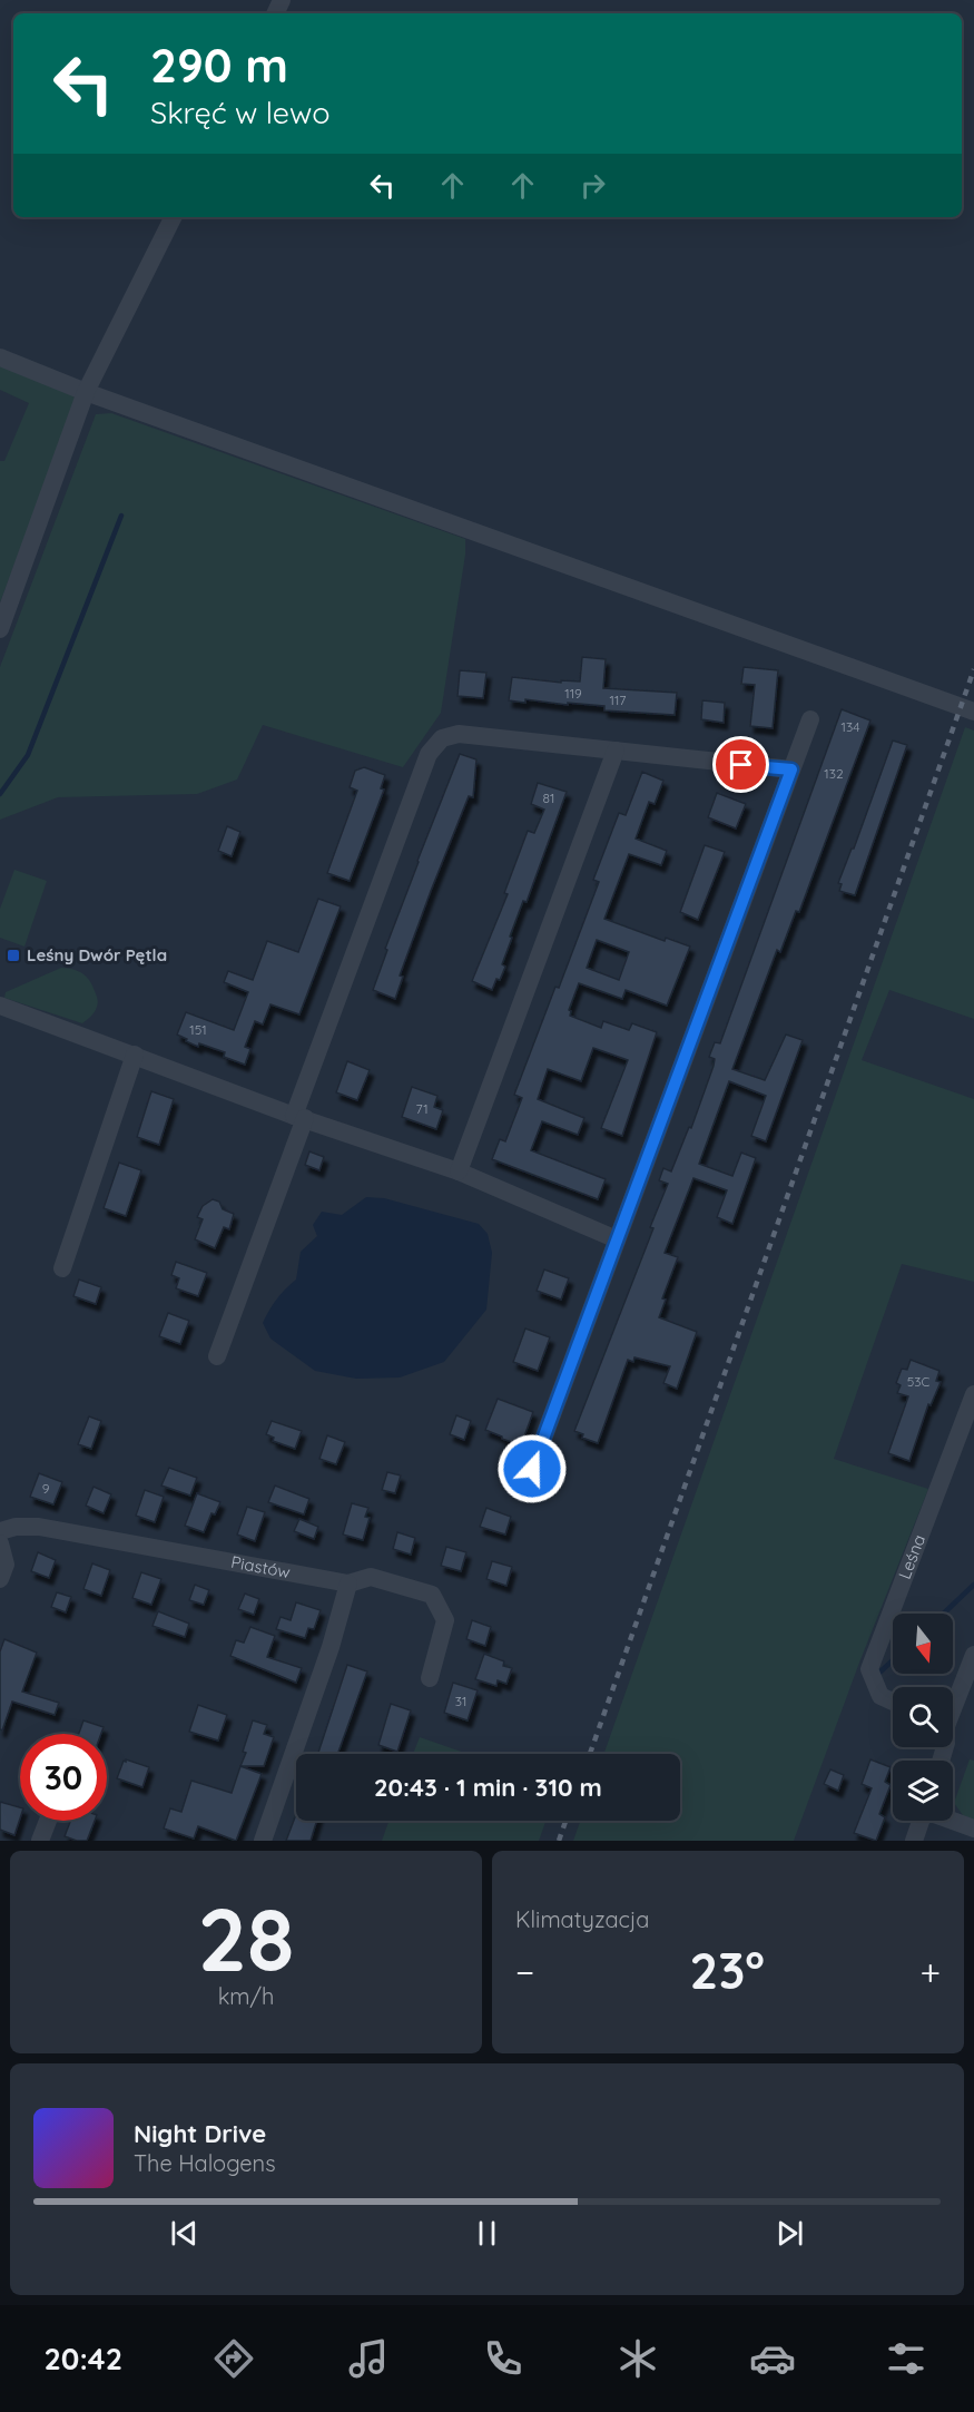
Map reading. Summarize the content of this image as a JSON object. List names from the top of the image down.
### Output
{
  "streets": {
    "street": ["Leśna", "Piastów"]
  },
  "places": {
    "transit": ["Leśny Dwór Pętla"]
  },
  "house_numbers": [
    "119",
    "117",
    "134",
    "132",
    "81",
    "151",
    "71",
    "53C",
    "9",
    "31"
  ],
  "north": "bottom",
  "page": {
    "turn": ["290 m", "Skręć w lewo"],
    "limit": "30",
    "trip": "20:43 · 1 min · 310 m",
    "tile": [
      ["28", "km/h"],
      "Klimatyzacja"
    ],
    "heat": ["−", "23°", "+"],
    "song": ["Night Drive", "The Halogens"],
    "tabs": "20:42"
  }
}
